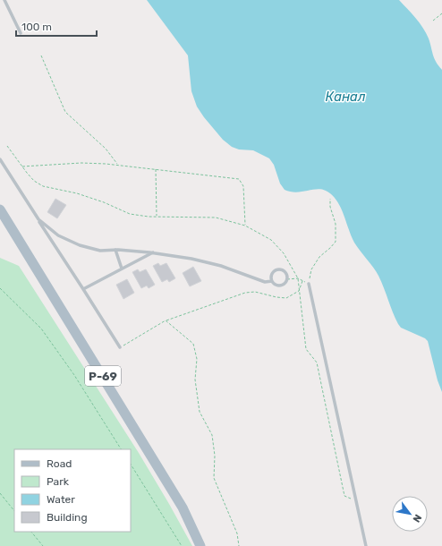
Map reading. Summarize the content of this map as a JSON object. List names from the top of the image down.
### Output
{
  "streets": {
    "main road": ["Р-69"]
  },
  "water": ["Канал"],
  "legend": [
    "Road",
    "Park",
    "Water",
    "Building"
  ],
  "scale_bar": "100 m",
  "north": "bottom right"
}
